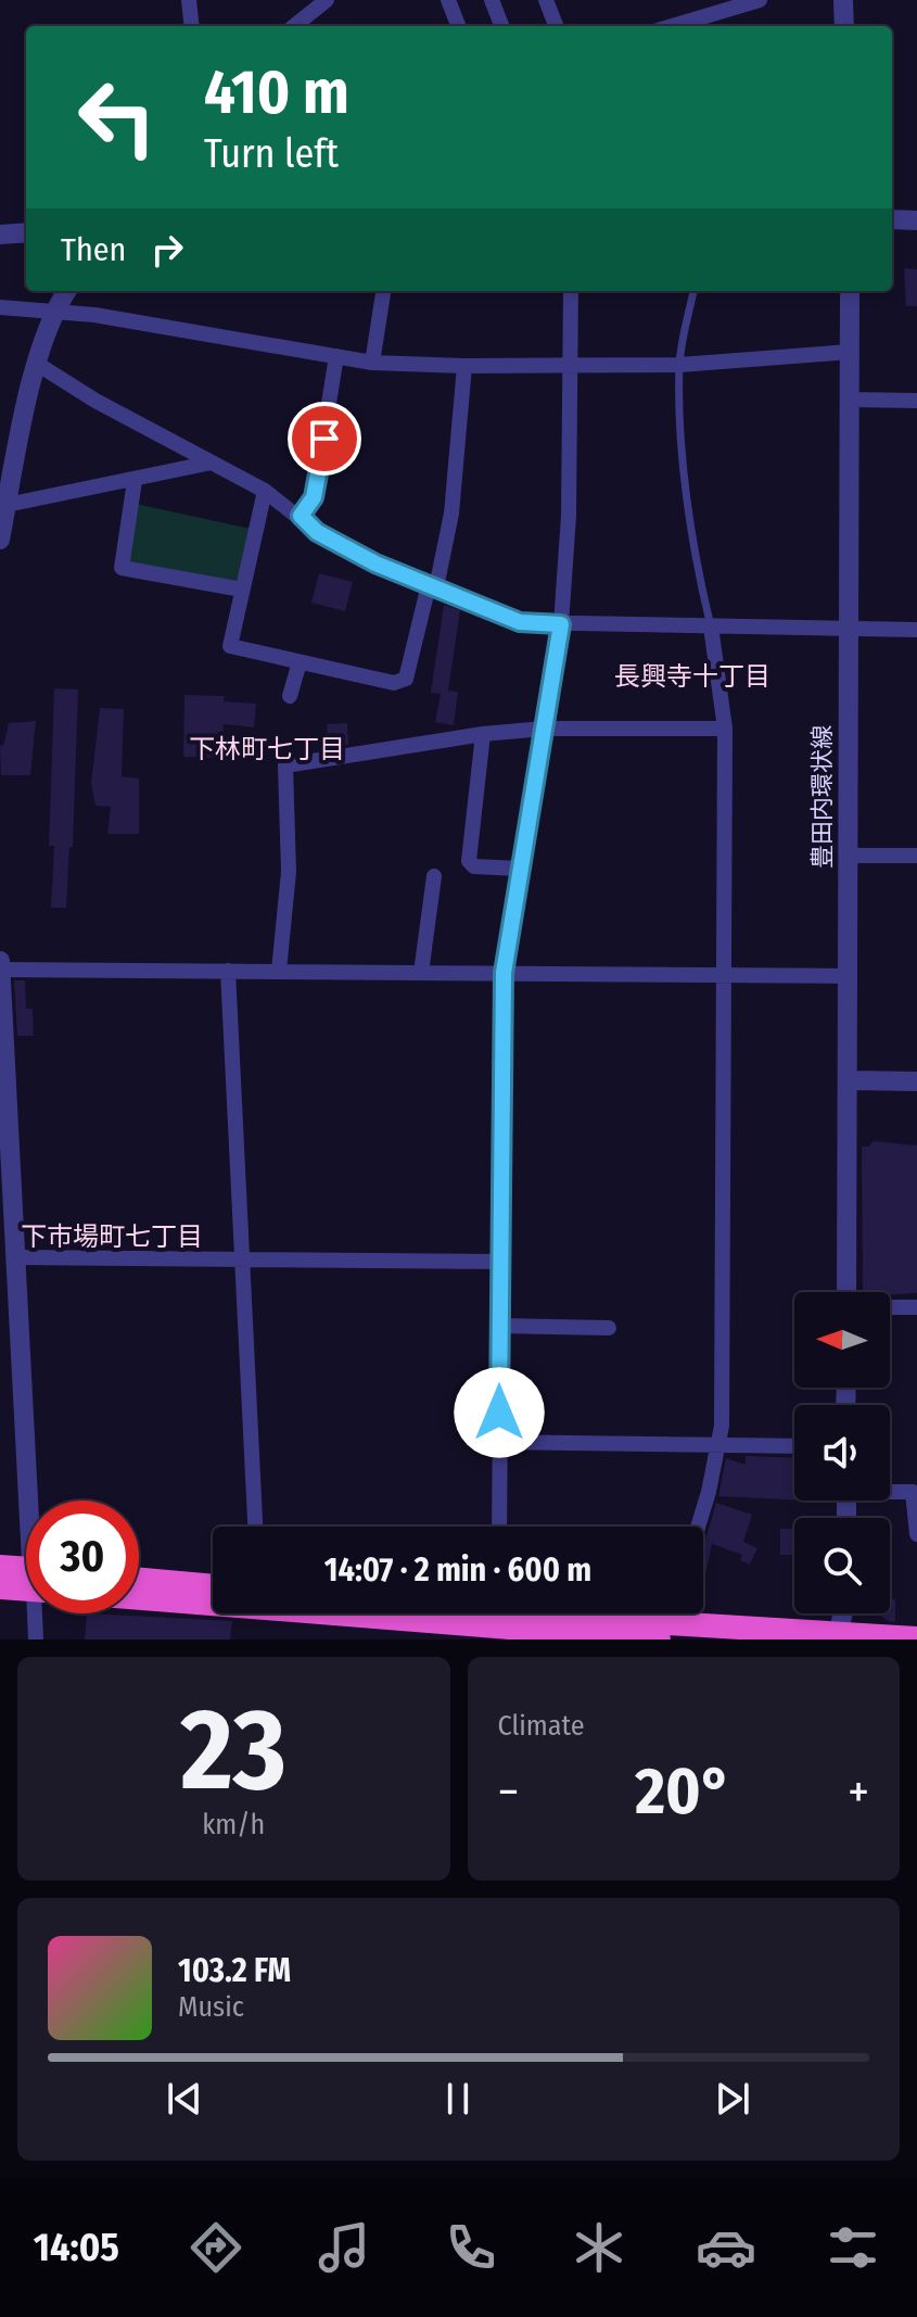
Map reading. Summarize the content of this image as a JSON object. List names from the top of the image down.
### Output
{
  "streets": {
    "street": ["豊田内環状線"]
  },
  "districts": ["長興寺十丁目", "下林町七丁目", "下市場町七丁目"],
  "north": "left",
  "page": {
    "turn": ["410 m", "Turn left"],
    "then": "Then",
    "limit": "30",
    "trip": "14:07 · 2 min · 600 m",
    "tile": [
      ["23", "km/h"],
      "Climate"
    ],
    "heat": ["−", "20°", "+"],
    "song": ["103.2 FM", "Music"],
    "tabs": "14:05"
  }
}
